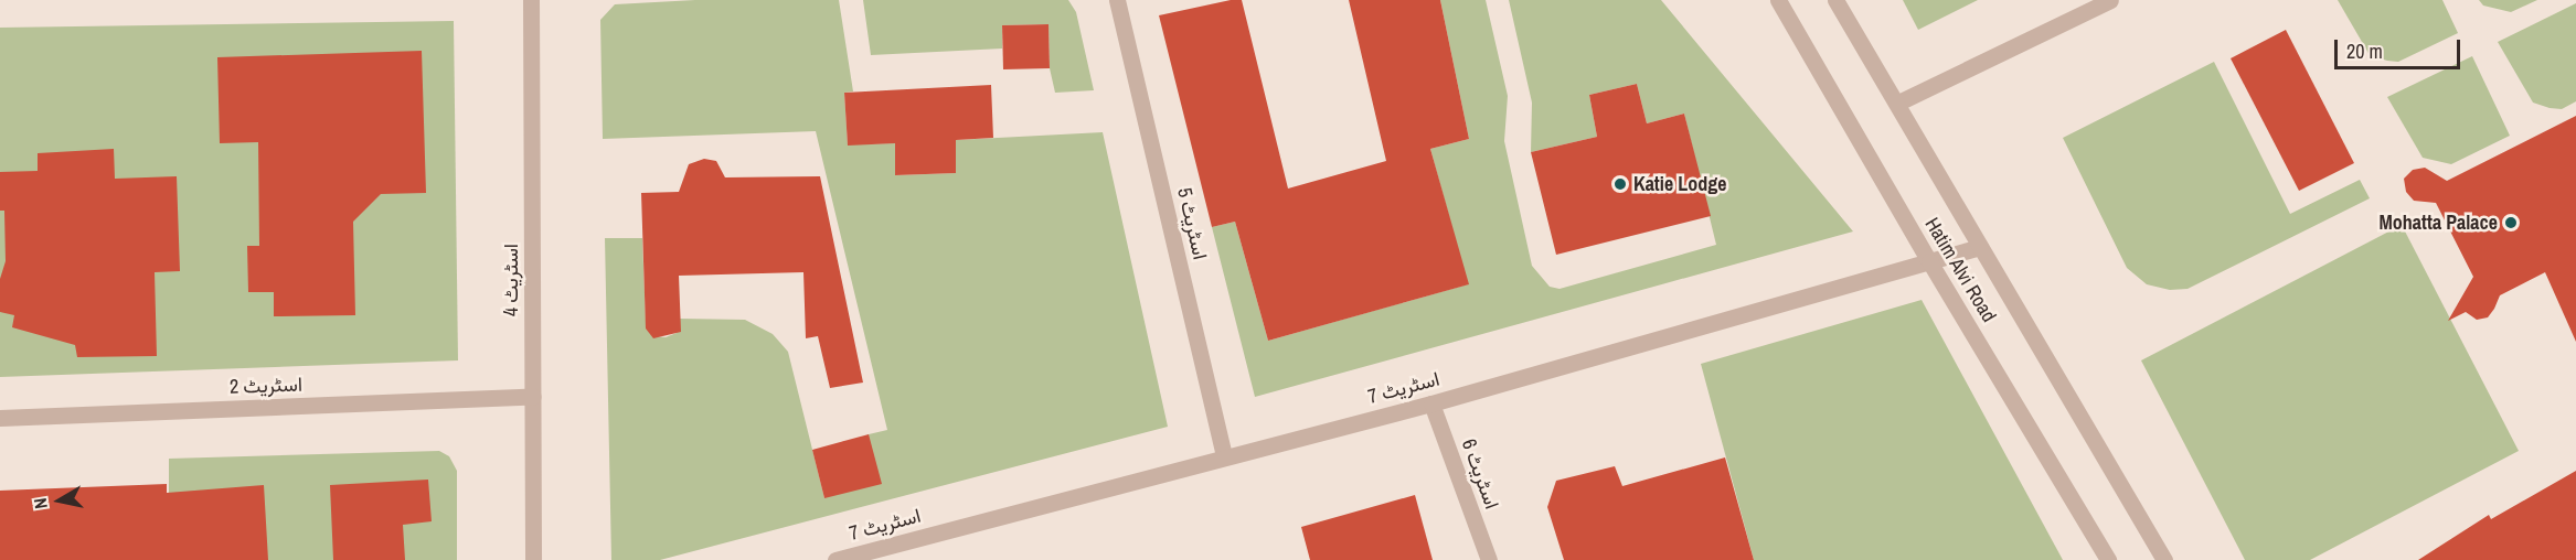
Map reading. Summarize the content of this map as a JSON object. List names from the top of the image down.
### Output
{
  "streets": {
    "street": [
      "اسٹریٹ 5",
      "Hatim Alvi Road",
      "اسٹریٹ 4",
      "اسٹریٹ 2",
      "اسٹریٹ 7",
      "اسٹریٹ 6"
    ]
  },
  "crossings": [
    ["اسٹریٹ 5", "اسٹریٹ 7"],
    ["Hatim Alvi Road", "اسٹریٹ 7"],
    ["اسٹریٹ 4", "اسٹریٹ 2"],
    ["اسٹریٹ 7", "اسٹریٹ 6"]
  ],
  "places": ["Katie Lodge", "Mohatta Palace"],
  "scale_bar": "20 m",
  "north": "left"
}
